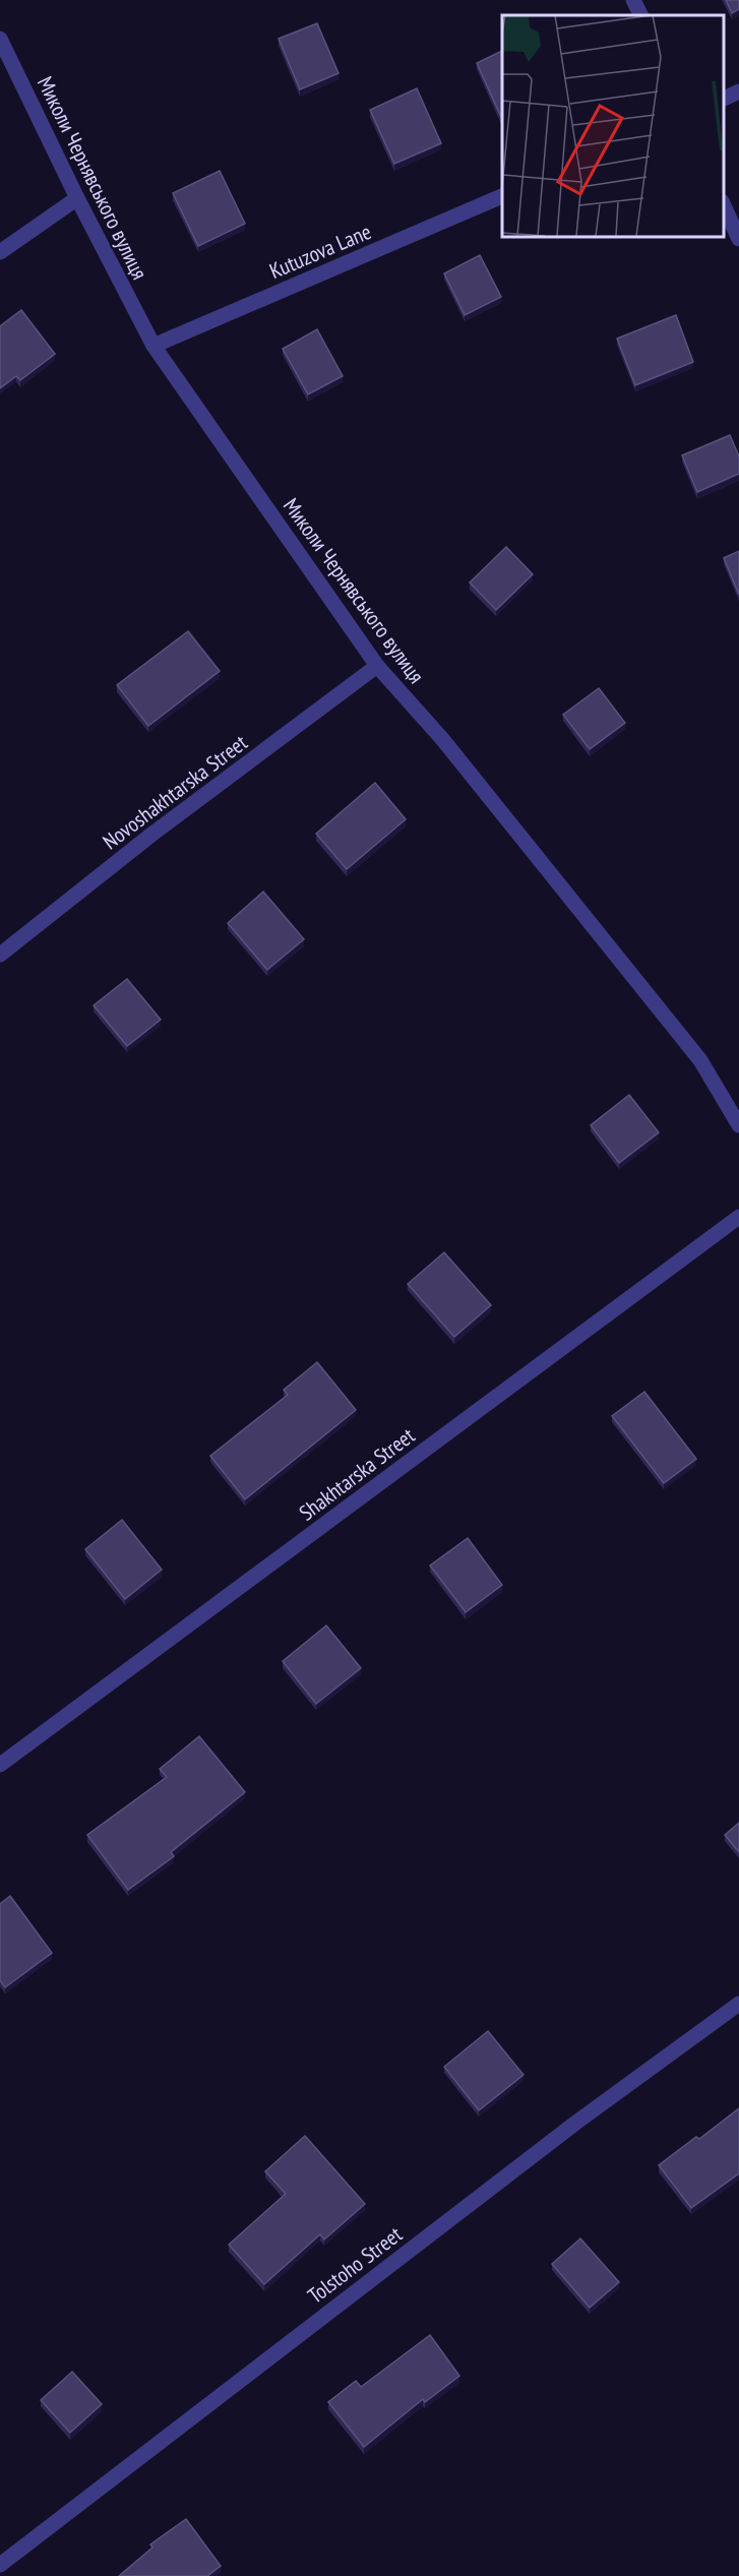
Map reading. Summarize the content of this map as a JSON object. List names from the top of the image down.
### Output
{
  "streets": {
    "street": [
      "Миколи Чернявського вулиця",
      "Kutuzova Lane",
      "Novoshakhtarska Street",
      "Shakhtarska Street",
      "Tolstoho Street"
    ]
  },
  "crossings": [
    ["Миколи Чернявського вулиця", "Kutuzova Lane"],
    ["Миколи Чернявського вулиця", "Novoshakhtarska Street"]
  ]
}
